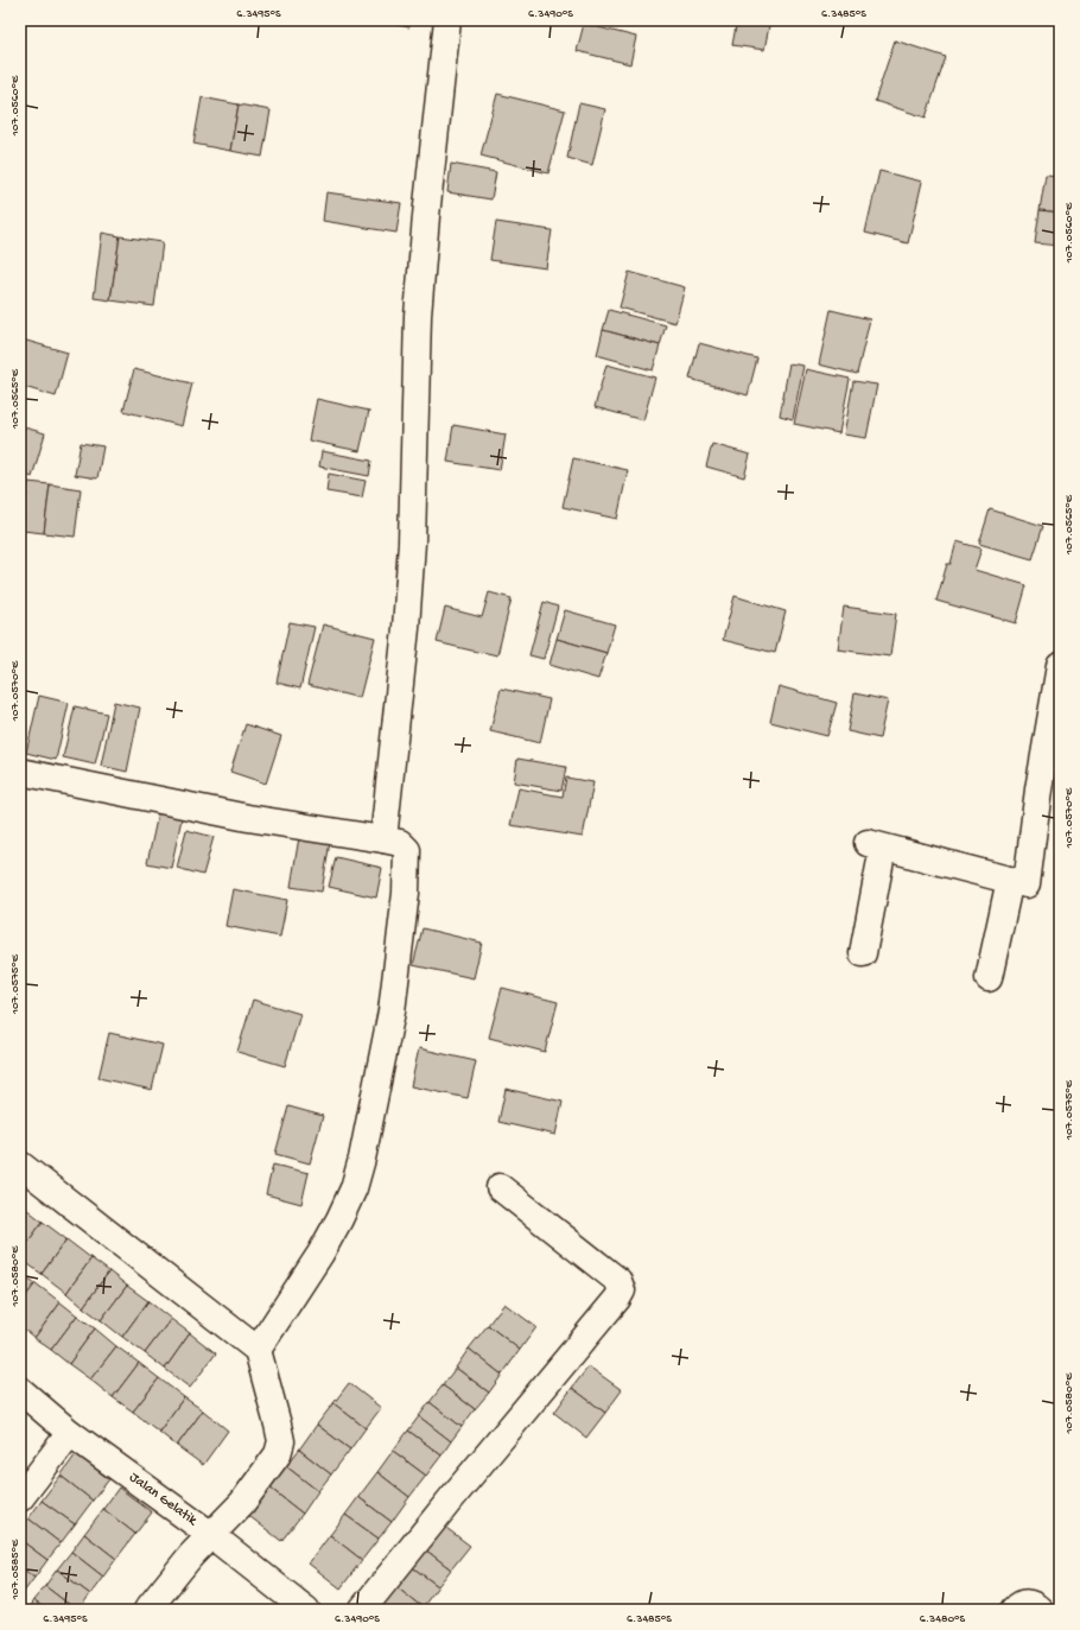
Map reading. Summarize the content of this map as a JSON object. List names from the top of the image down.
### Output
{
  "streets": {
    "street": ["Jalan Gelatik"]
  },
  "coordinates": [
    "6.3495°S",
    "6.3490°S",
    "6.3485°S",
    "107.0560°E",
    "107.0565°E",
    "107.0570°E",
    "107.0575°E",
    "107.0580°E",
    "107.0585°E",
    "6.3480°S"
  ]
}
